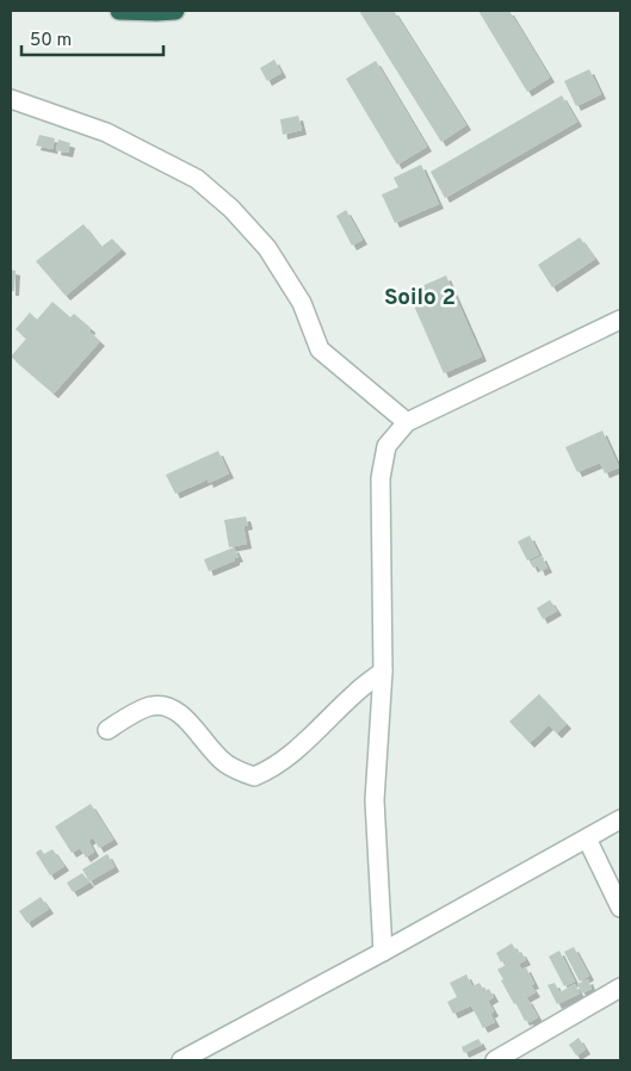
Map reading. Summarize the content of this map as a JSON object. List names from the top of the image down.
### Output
{
  "districts": ["Soilo 2"],
  "scale_bar": "50 m"
}
